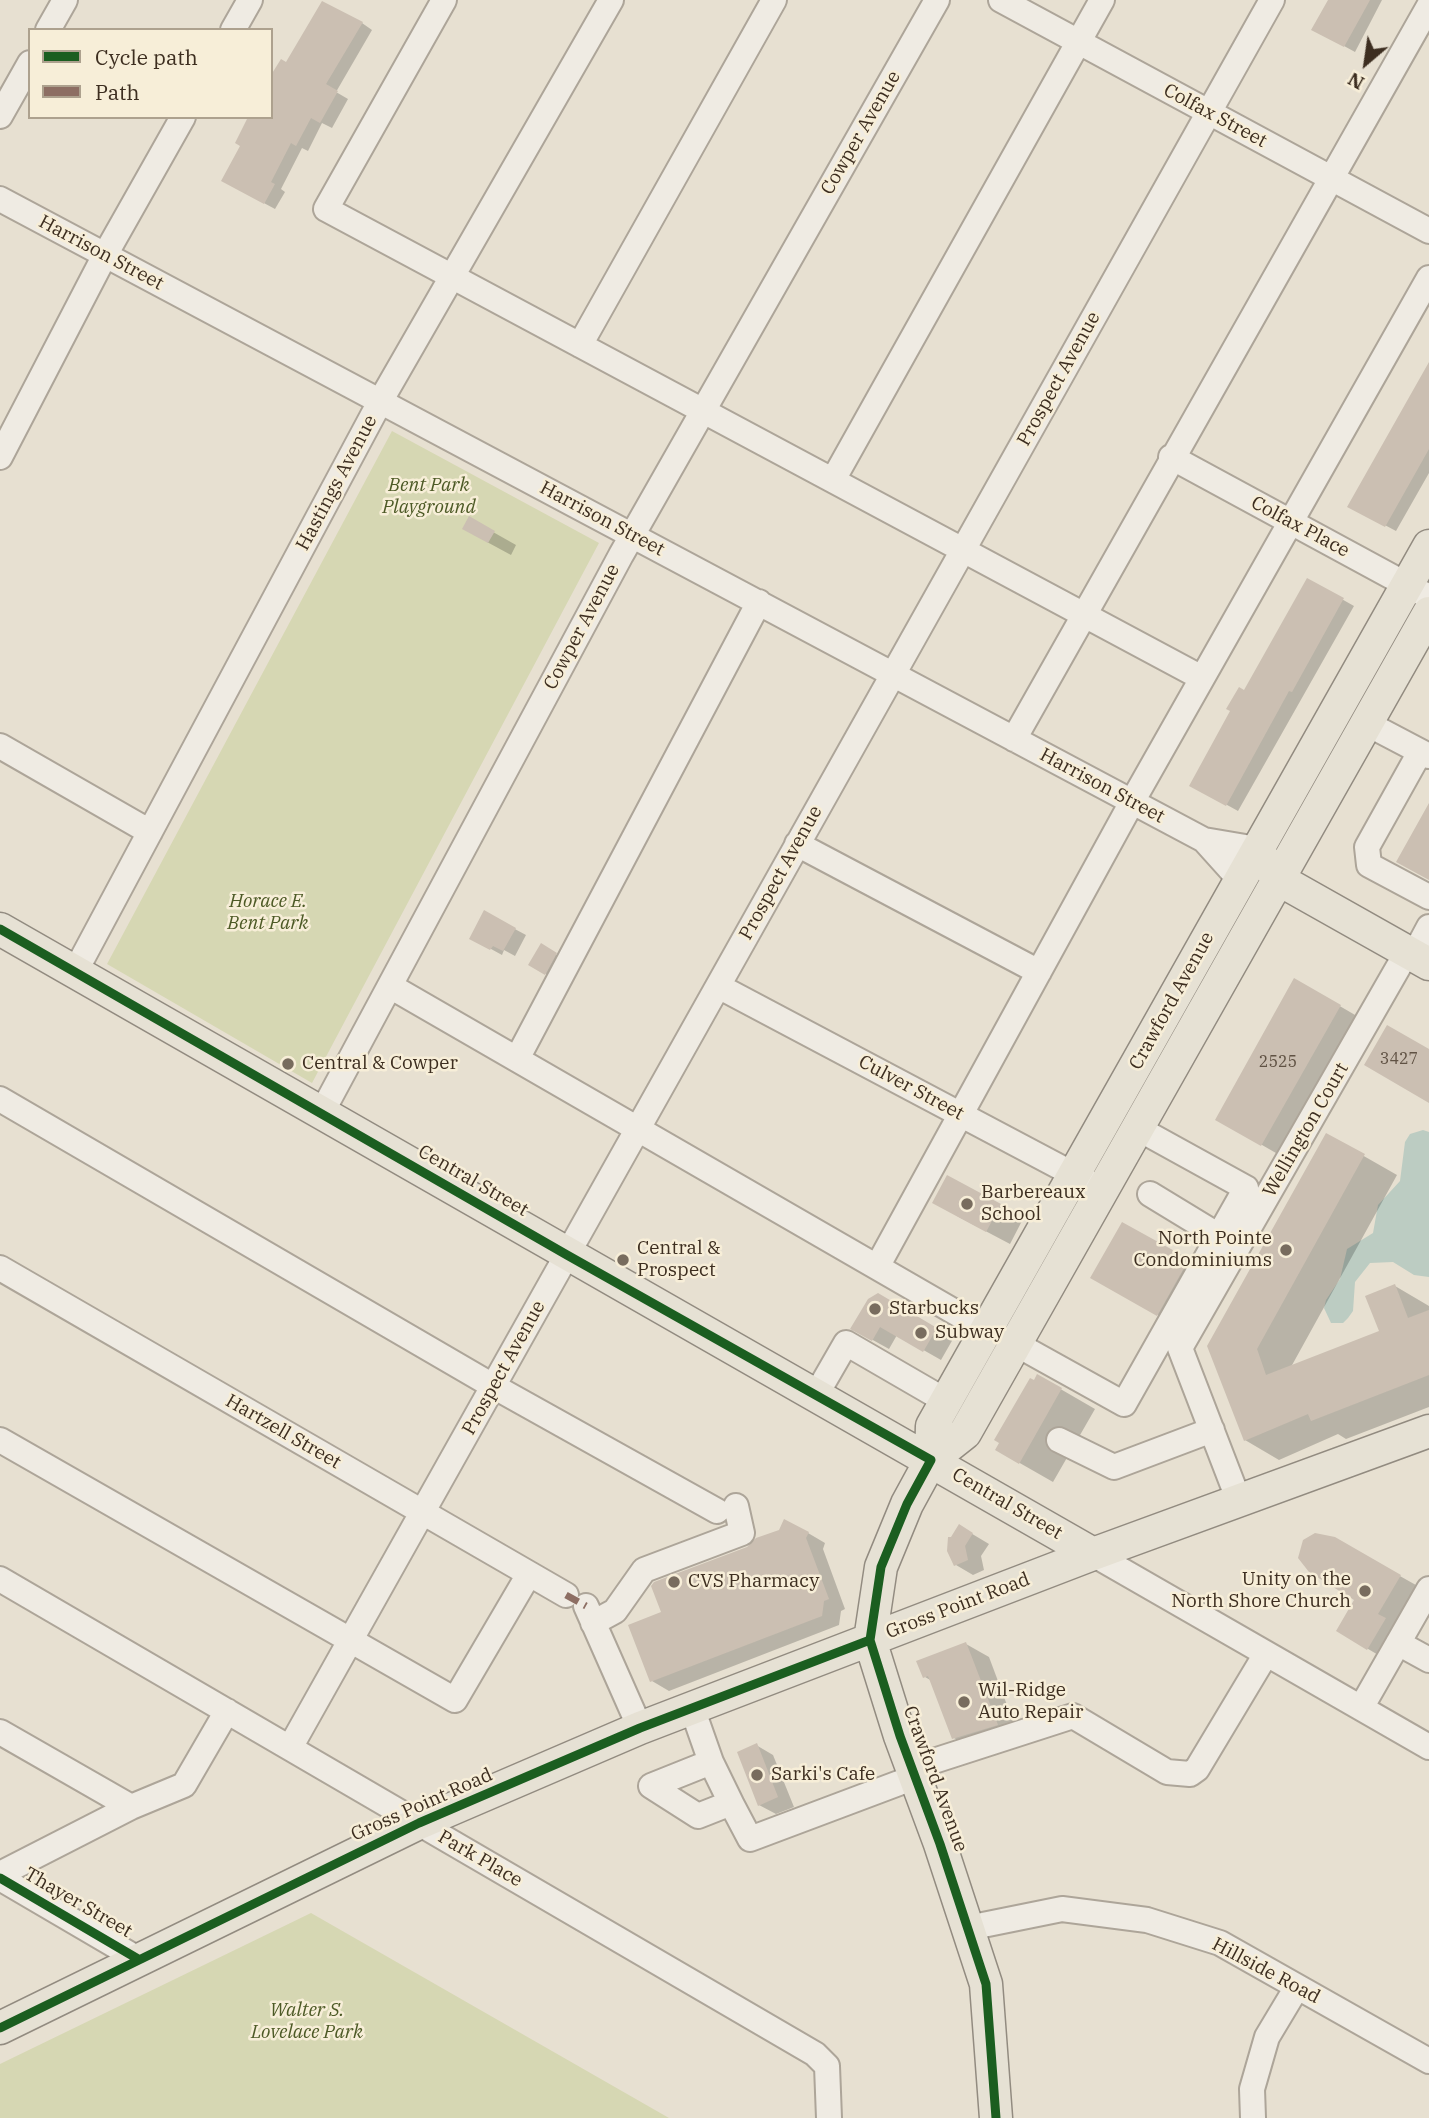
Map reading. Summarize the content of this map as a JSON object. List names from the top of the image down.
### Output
{
  "streets": {
    "main road": ["Crawford Avenue", "Central Street", "Gross Point Road"],
    "street": [
      "Colfax Street",
      "Cowper Avenue",
      "Harrison Street",
      "Prospect Avenue",
      "Hastings Avenue",
      "Colfax Place",
      "Culver Street",
      "Wellington Court",
      "Hartzell Street",
      "Park Place",
      "Thayer Street",
      "Hillside Road"
    ]
  },
  "crossings": [
    ["Colfax Street", "Prospect Avenue"],
    ["Cowper Avenue", "Harrison Street"],
    ["Cowper Avenue", "Central Street"],
    ["Harrison Street", "Prospect Avenue"],
    ["Harrison Street", "Hastings Avenue"],
    ["Harrison Street", "Crawford Avenue"],
    ["Prospect Avenue", "Culver Street"],
    ["Prospect Avenue", "Central Street"],
    ["Prospect Avenue", "Hartzell Street"],
    ["Prospect Avenue", "Park Place"],
    ["Hastings Avenue", "Central Street"],
    ["Colfax Place", "Crawford Avenue"],
    ["Crawford Avenue", "Culver Street"],
    ["Crawford Avenue", "Central Street"],
    ["Crawford Avenue", "Gross Point Road"],
    ["Crawford Avenue", "Hillside Road"],
    ["Wellington Court", "Gross Point Road"],
    ["Central Street", "Gross Point Road"],
    ["Gross Point Road", "Park Place"],
    ["Gross Point Road", "Thayer Street"]
  ],
  "parks": ["Bent Park Playground", "Horace E. Bent Park", "Walter S. Lovelace Park"],
  "places": [
    "Central & Cowper",
    "Barbereaux School",
    "North Pointe Condominiums",
    "Central & Prospect",
    "Starbucks",
    "Subway",
    "CVS Pharmacy",
    "Unity on the North Shore Church",
    "Wil-Ridge Auto Repair",
    "Sarki's Cafe"
  ],
  "house_numbers": ["3427", "2525"],
  "legend": ["Cycle path", "Path"],
  "north": "bottom left"
}
